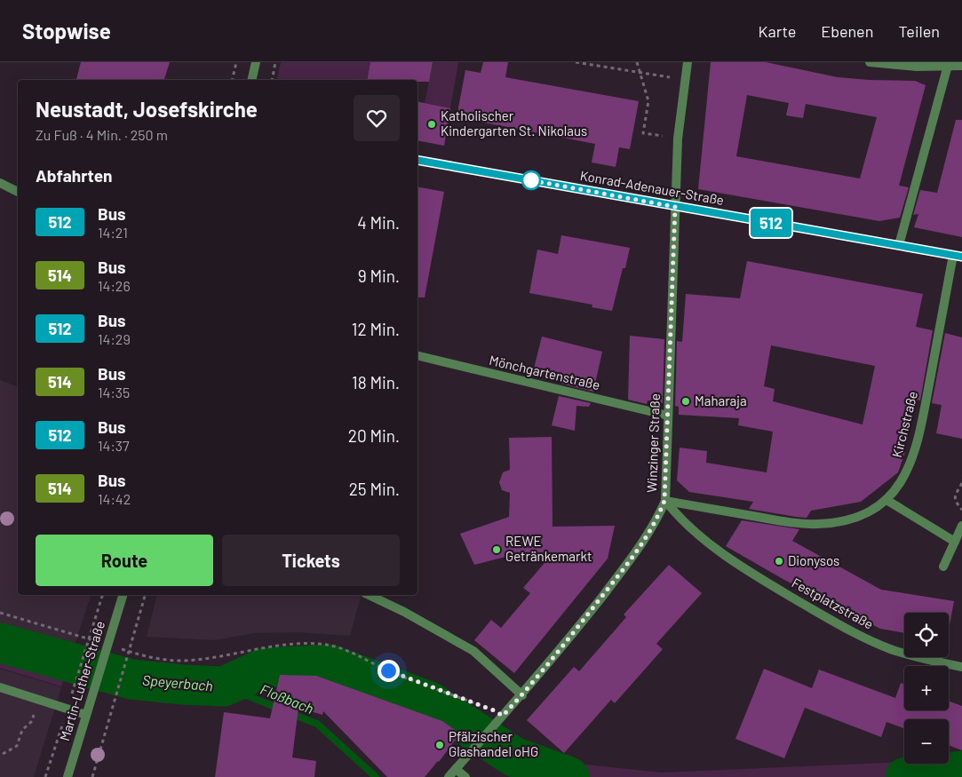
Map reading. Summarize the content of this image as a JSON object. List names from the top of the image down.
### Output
{
  "streets": {
    "street": [
      "Konrad-Adenauer-Straße",
      "Mönchgartenstraße",
      "Kirchstraße",
      "Winzinger Straße",
      "Festplatzstraße",
      "Martin-Luther-Straße"
    ]
  },
  "crossings": [
    ["Konrad-Adenauer-Straße", "Kirchstraße"],
    ["Konrad-Adenauer-Straße", "Winzinger Straße"],
    ["Mönchgartenstraße", "Winzinger Straße"],
    ["Kirchstraße", "Winzinger Straße"],
    ["Kirchstraße", "Festplatzstraße"],
    ["Winzinger Straße", "Festplatzstraße"]
  ],
  "water": ["Speyerbach", "Floßbach"],
  "places": [
    "Katholischer Kindergarten St. Nikolaus",
    "Maharaja",
    "REWE Getränkemarkt",
    "Dionysos",
    "Pfälzischer Glashandel oHG"
  ],
  "lines": ["bus line 512"],
  "page": {
    "header": "Stopwise",
    "nav": ["Karte", "Ebenen", "Teilen"],
    "on_map": "512",
    "heading": [
      ["Neustadt, Josefskirche", "Zu Fuß · 4 Min. · 250 m"],
      "Abfahrten"
    ],
    "list": [
      {
        "mark": "512",
        "name": "Bus",
        "note": "14:21",
        "value": "4 Min."
      },
      {
        "mark": "514",
        "name": "Bus",
        "note": "14:26",
        "value": "9 Min."
      },
      {
        "mark": "512",
        "name": "Bus",
        "note": "14:29",
        "value": "12 Min."
      },
      {
        "mark": "514",
        "name": "Bus",
        "note": "14:35",
        "value": "18 Min."
      },
      {
        "mark": "512",
        "name": "Bus",
        "note": "14:37",
        "value": "20 Min."
      },
      {
        "mark": "514",
        "name": "Bus",
        "note": "14:42",
        "value": "25 Min."
      }
    ],
    "buttons": ["Route", "Tickets"],
    "map_buttons": ["+", "−"]
  }
}
